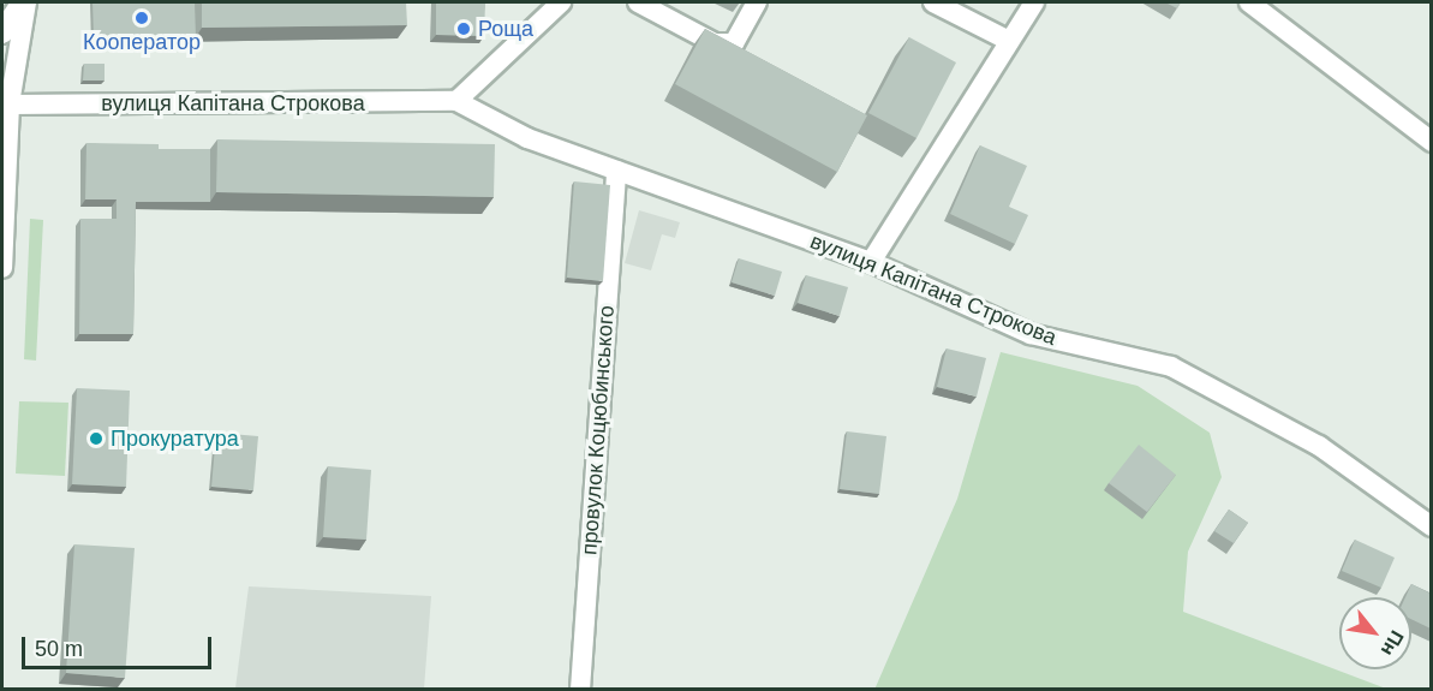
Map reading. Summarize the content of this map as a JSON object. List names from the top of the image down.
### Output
{
  "streets": {
    "street": ["вулиця Капітана Строкова", "провулок Коцюбинського"]
  },
  "crossings": [
    ["вулиця Капітана Строкова", "провулок Коцюбинського"]
  ],
  "places": ["Кооператор", "Роща", "Прокуратура"],
  "scale_bar": "50 m",
  "north": "bottom right"
}
